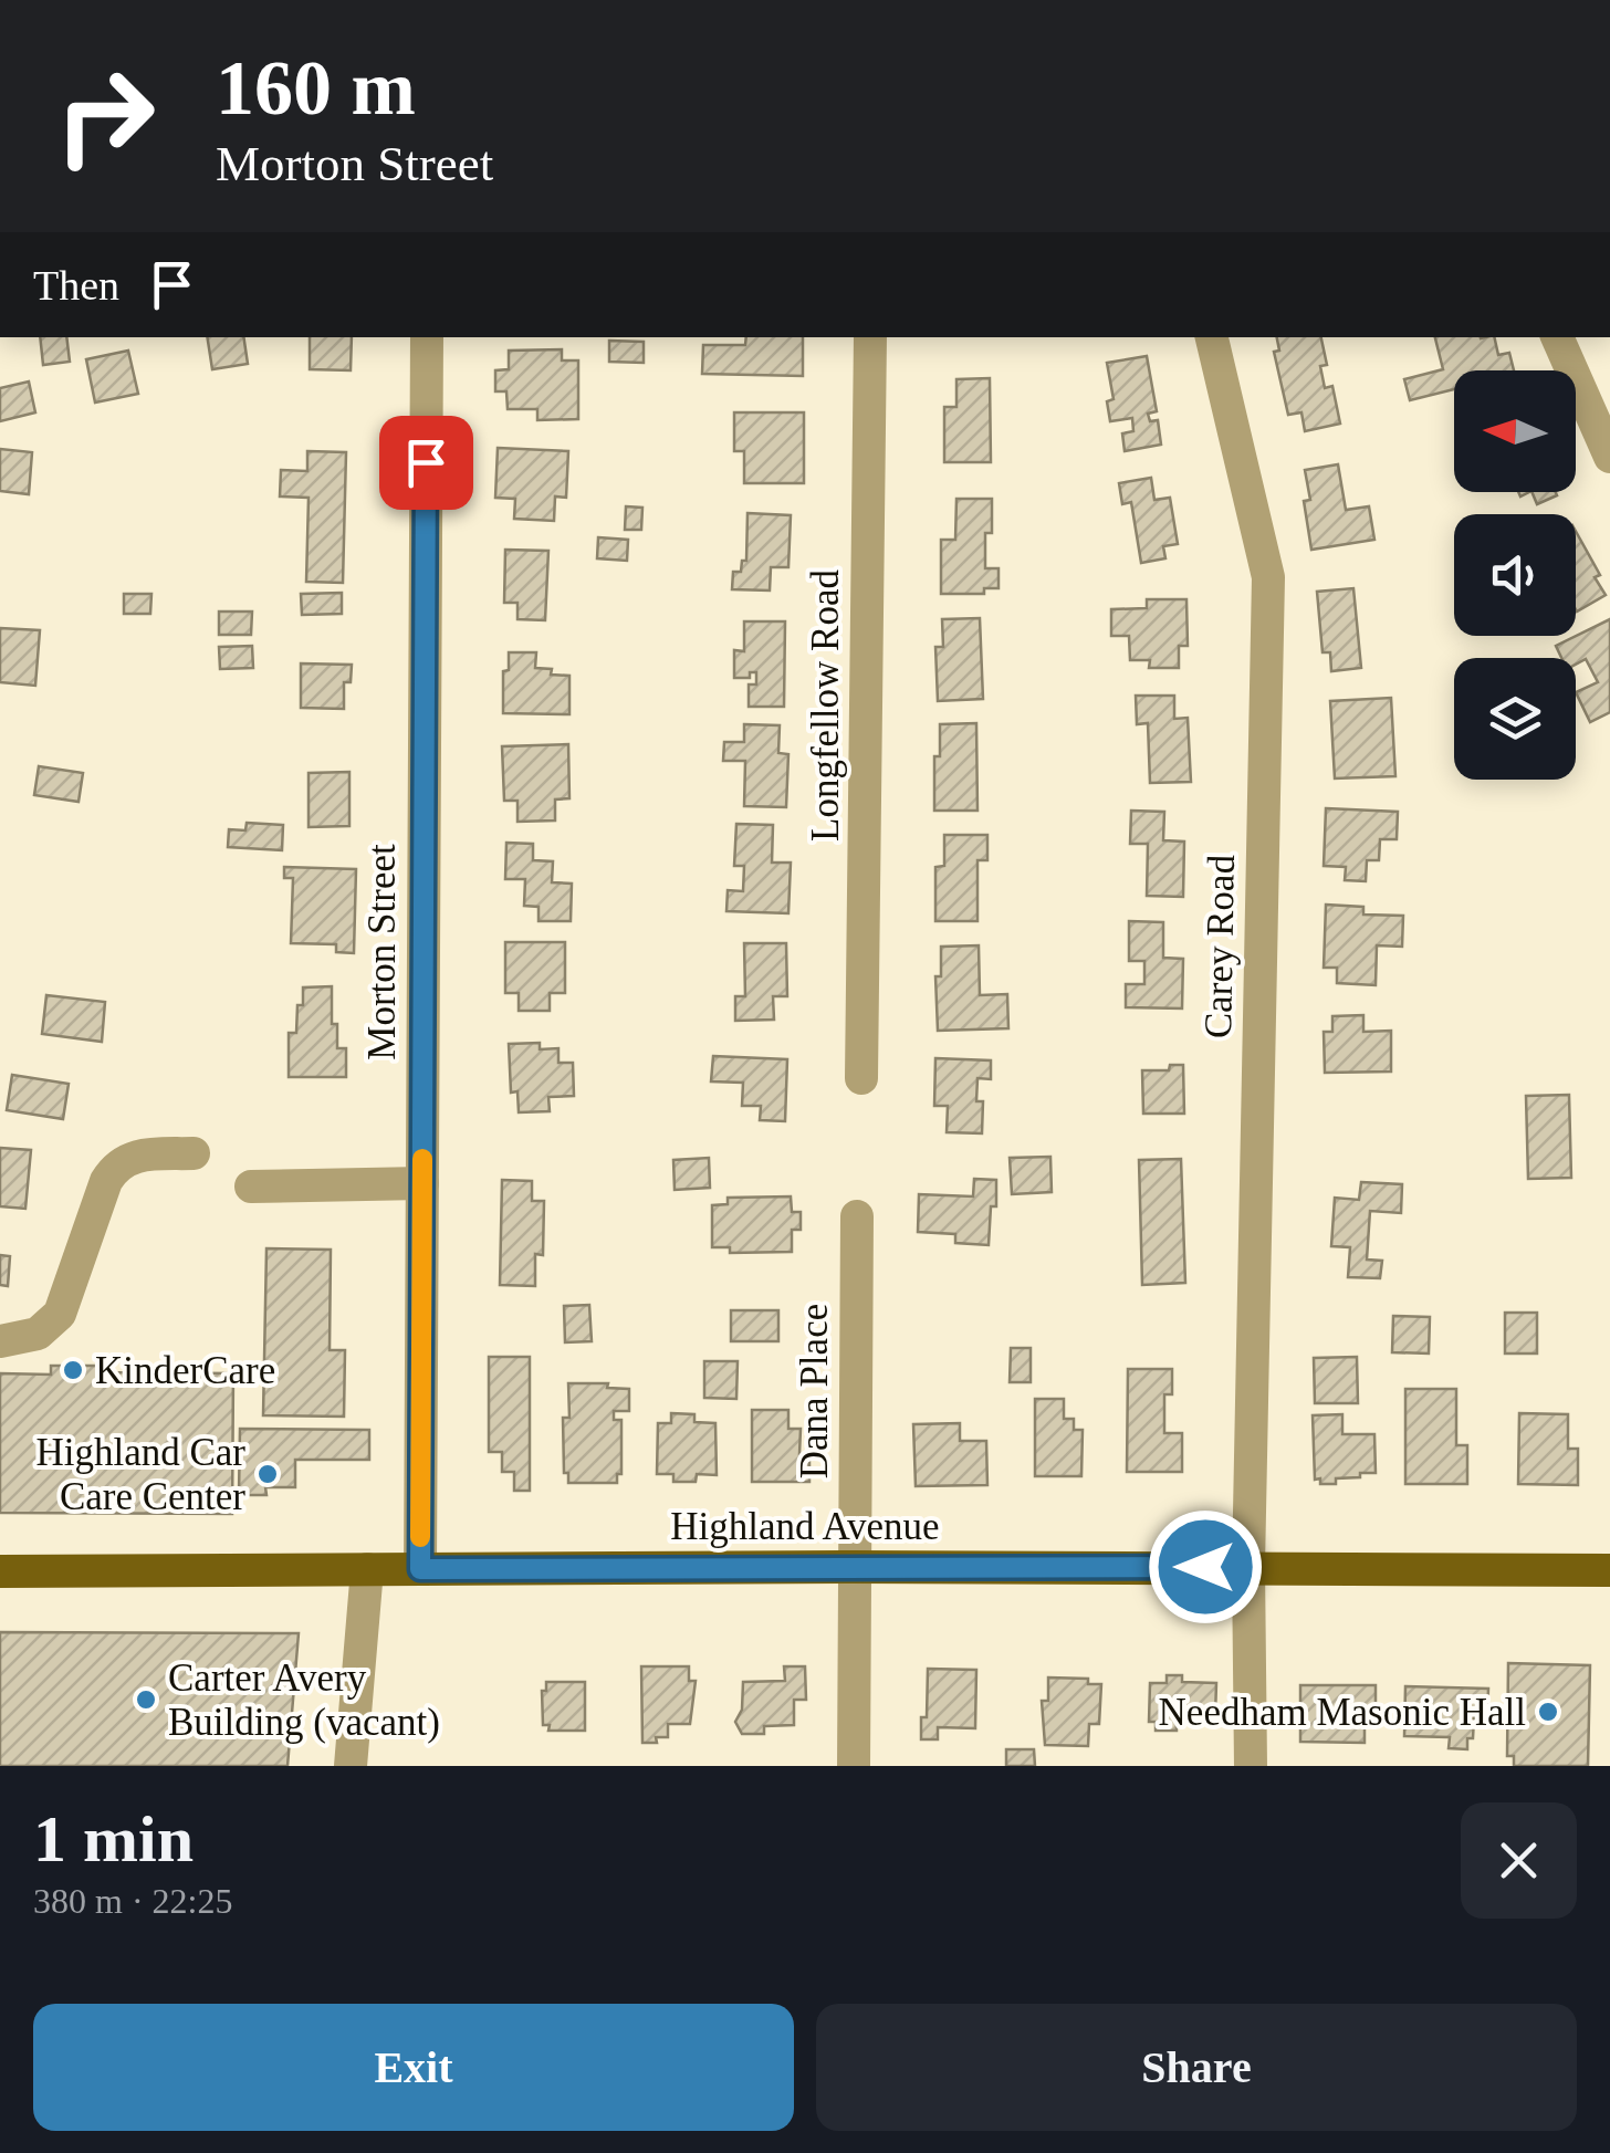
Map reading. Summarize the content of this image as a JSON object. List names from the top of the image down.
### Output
{
  "streets": {
    "main road": ["Highland Avenue"],
    "street": [
      "Longfellow Road",
      "Carey Road",
      "Morton Street",
      "Dana Place"
    ]
  },
  "crossings": [
    ["Carey Road", "Highland Avenue"],
    ["Morton Street", "Highland Avenue"],
    ["Dana Place", "Highland Avenue"]
  ],
  "places": [
    "KinderCare",
    "Highland Car Care Center",
    "Carter Avery Building (vacant)",
    "Needham Masonic Hall"
  ],
  "north": "left",
  "page": {
    "turn": ["160 m", "Morton Street"],
    "then": "Then",
    "heading": ["1 min", "380 m · 22:25"],
    "buttons": ["Exit", "Share"]
  }
}
